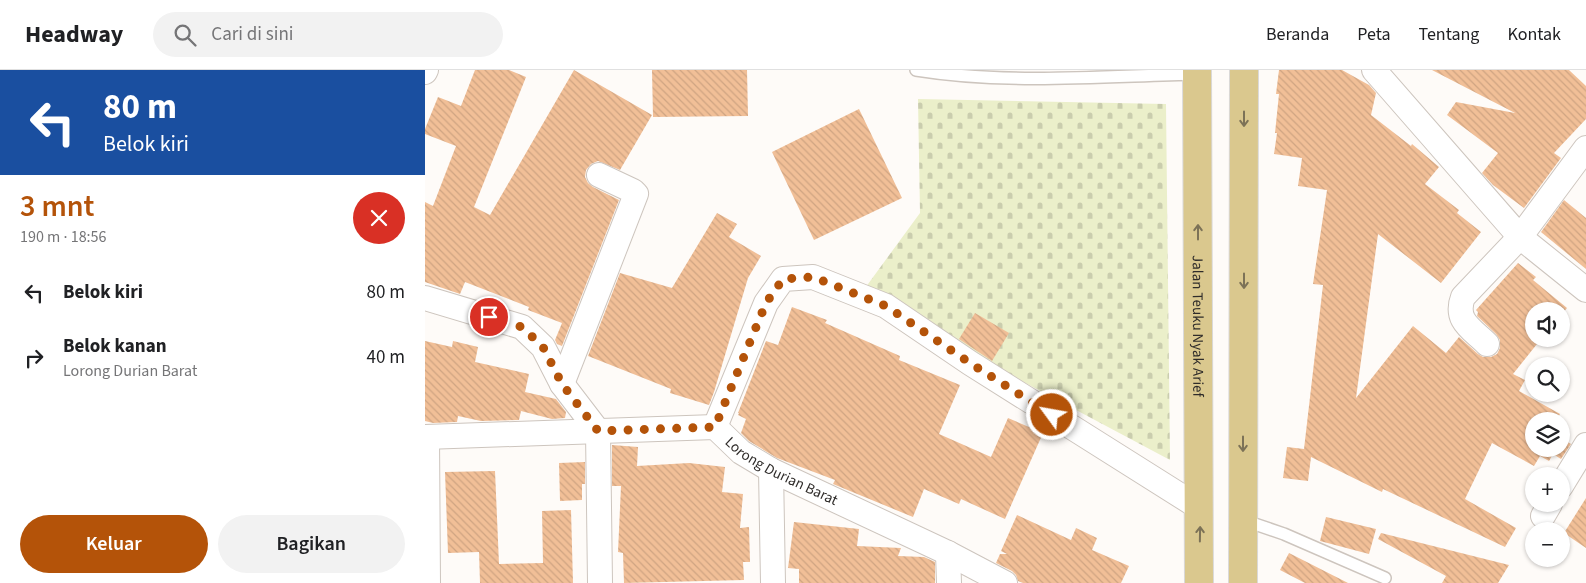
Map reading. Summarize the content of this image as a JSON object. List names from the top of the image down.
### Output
{
  "streets": {
    "highway": ["Jalan Teuku Nyak Arief"],
    "street": ["Lorong Durian Barat"]
  },
  "page": {
    "header": "Headway",
    "search": "Cari di sini",
    "nav": [
      "Beranda",
      "Peta",
      "Tentang",
      "Kontak"
    ],
    "turn": ["80 m", "Belok kiri"],
    "heading": ["3 mnt", "190 m · 18:56"],
    "list": [
      {
        "name": "Belok kiri",
        "value": "80 m"
      },
      {
        "name": "Belok kanan",
        "note": "Lorong Durian Barat",
        "value": "40 m"
      }
    ],
    "map_buttons": ["+", "−"],
    "buttons": ["Keluar", "Bagikan"]
  }
}
